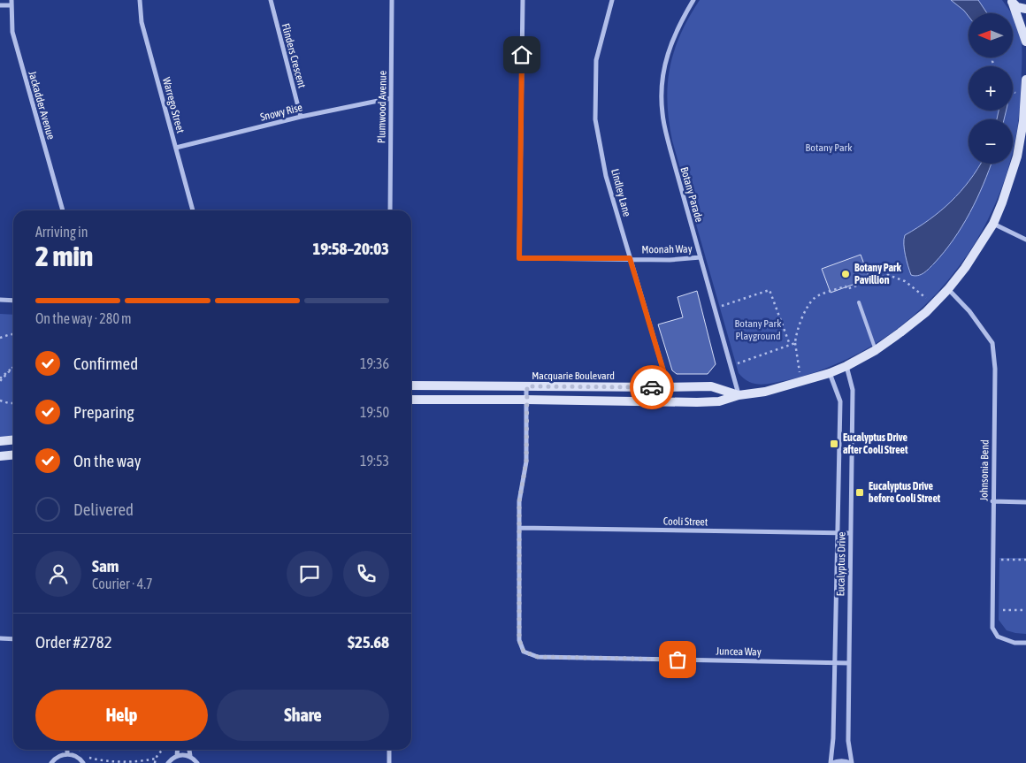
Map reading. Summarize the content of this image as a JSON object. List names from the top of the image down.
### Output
{
  "streets": {
    "street": [
      "Flinders Crescent",
      "Jackadder Avenue",
      "Warrego Street",
      "Plumwood Avenue",
      "Snowy Rise",
      "Lindley Lane",
      "Botany Parade",
      "Moonah Way",
      "Macquarie Boulevard",
      "Johnsonia Bend",
      "Cooli Street",
      "Eucalyptus Drive",
      "Juncea Way"
    ]
  },
  "crossings": [
    ["Flinders Crescent", "Snowy Rise"],
    ["Warrego Street", "Snowy Rise"],
    ["Plumwood Avenue", "Snowy Rise"],
    ["Lindley Lane", "Moonah Way"],
    ["Lindley Lane", "Macquarie Boulevard"],
    ["Botany Parade", "Moonah Way"],
    ["Botany Parade", "Macquarie Boulevard"],
    ["Macquarie Boulevard", "Johnsonia Bend"],
    ["Macquarie Boulevard", "Eucalyptus Drive"],
    ["Macquarie Boulevard", "Juncea Way"],
    ["Cooli Street", "Eucalyptus Drive"],
    ["Cooli Street", "Juncea Way"],
    ["Eucalyptus Drive", "Juncea Way"]
  ],
  "parks": ["Botany Park", "Botany Park Playground"],
  "places": {
    "other": ["Botany Park Pavillion"],
    "transit": ["Eucalyptus Drive after Cooli Street", "Eucalyptus Drive before Cooli Street"]
  },
  "north": "left",
  "page": {
    "map_buttons": ["+", "−"],
    "heading": ["2 min", "Arriving in", "19:58–20:03"],
    "panel": [
      "Sam",
      "Courier · 4.7",
      "Order #2782",
      "$25.68"
    ],
    "bar": "On the way · 280 m",
    "list": [
      ["Confirmed", "19:36"],
      ["Preparing", "19:50"],
      ["On the way", "19:53"],
      "Delivered"
    ],
    "buttons": ["Help", "Share"]
  }
}
